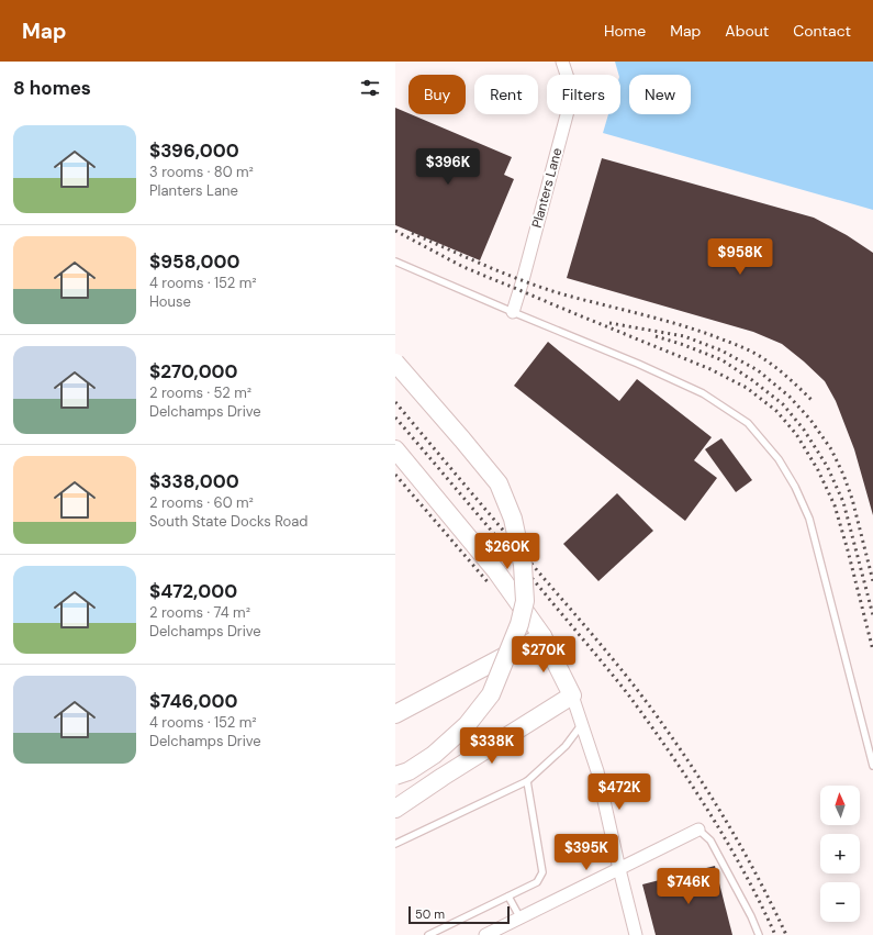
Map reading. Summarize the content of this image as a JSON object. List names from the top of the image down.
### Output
{
  "streets": {
    "street": ["Planters Lane"]
  },
  "scale_bar": "50 m",
  "north": "top",
  "page": {
    "header": "Map",
    "nav": [
      "Home",
      "Map",
      "About",
      "Contact"
    ],
    "heading": "8 homes",
    "chip": [
      "Buy",
      "Rent",
      "Filters",
      "New"
    ],
    "list": [
      {
        "name": "$396,000",
        "note": "3 rooms · 80 m² · Planters Lane"
      },
      {
        "name": "$958,000",
        "note": "4 rooms · 152 m² · House"
      },
      {
        "name": "$270,000",
        "note": "2 rooms · 52 m² · Delchamps Drive"
      },
      {
        "name": "$338,000",
        "note": "2 rooms · 60 m² · South State Docks Road"
      },
      {
        "name": "$472,000",
        "note": "2 rooms · 74 m² · Delchamps Drive"
      },
      {
        "name": "$746,000",
        "note": "4 rooms · 152 m² · Delchamps Drive"
      }
    ],
    "price": [
      "$396K",
      "$958K",
      "$260K",
      "$270K",
      "$338K",
      "$472K",
      "$395K",
      "$746K"
    ],
    "map_buttons": ["+", "−"],
    "scale": "50 m"
  }
}
